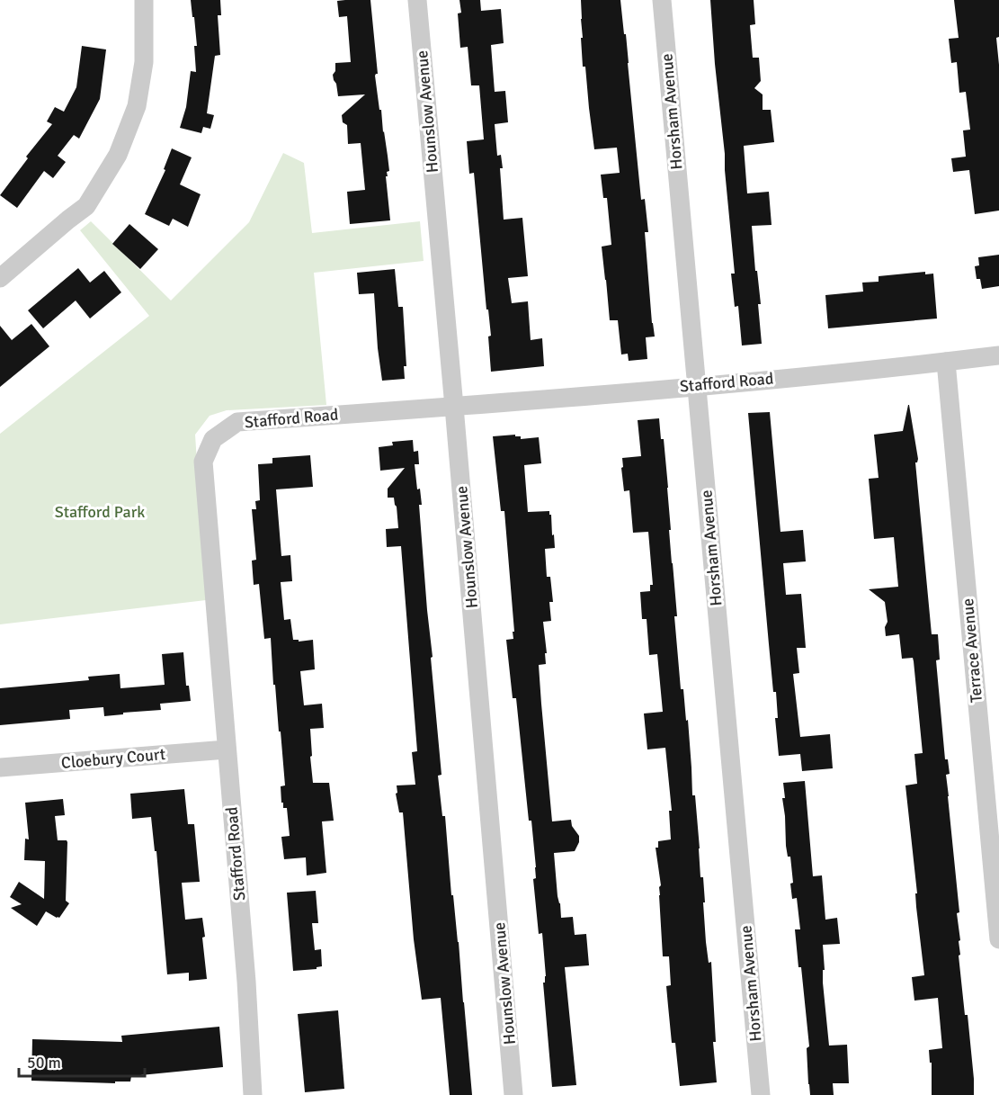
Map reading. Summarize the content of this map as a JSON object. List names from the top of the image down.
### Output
{
  "streets": {
    "street": [
      "Hounslow Avenue",
      "Horsham Avenue",
      "Stafford Road",
      "Terrace Avenue",
      "Cloebury Court"
    ]
  },
  "crossings": [
    ["Hounslow Avenue", "Stafford Road"],
    ["Horsham Avenue", "Stafford Road"],
    ["Stafford Road", "Terrace Avenue"],
    ["Stafford Road", "Cloebury Court"]
  ],
  "parks": ["Stafford Park"],
  "scale_bar": "50 m"
}
